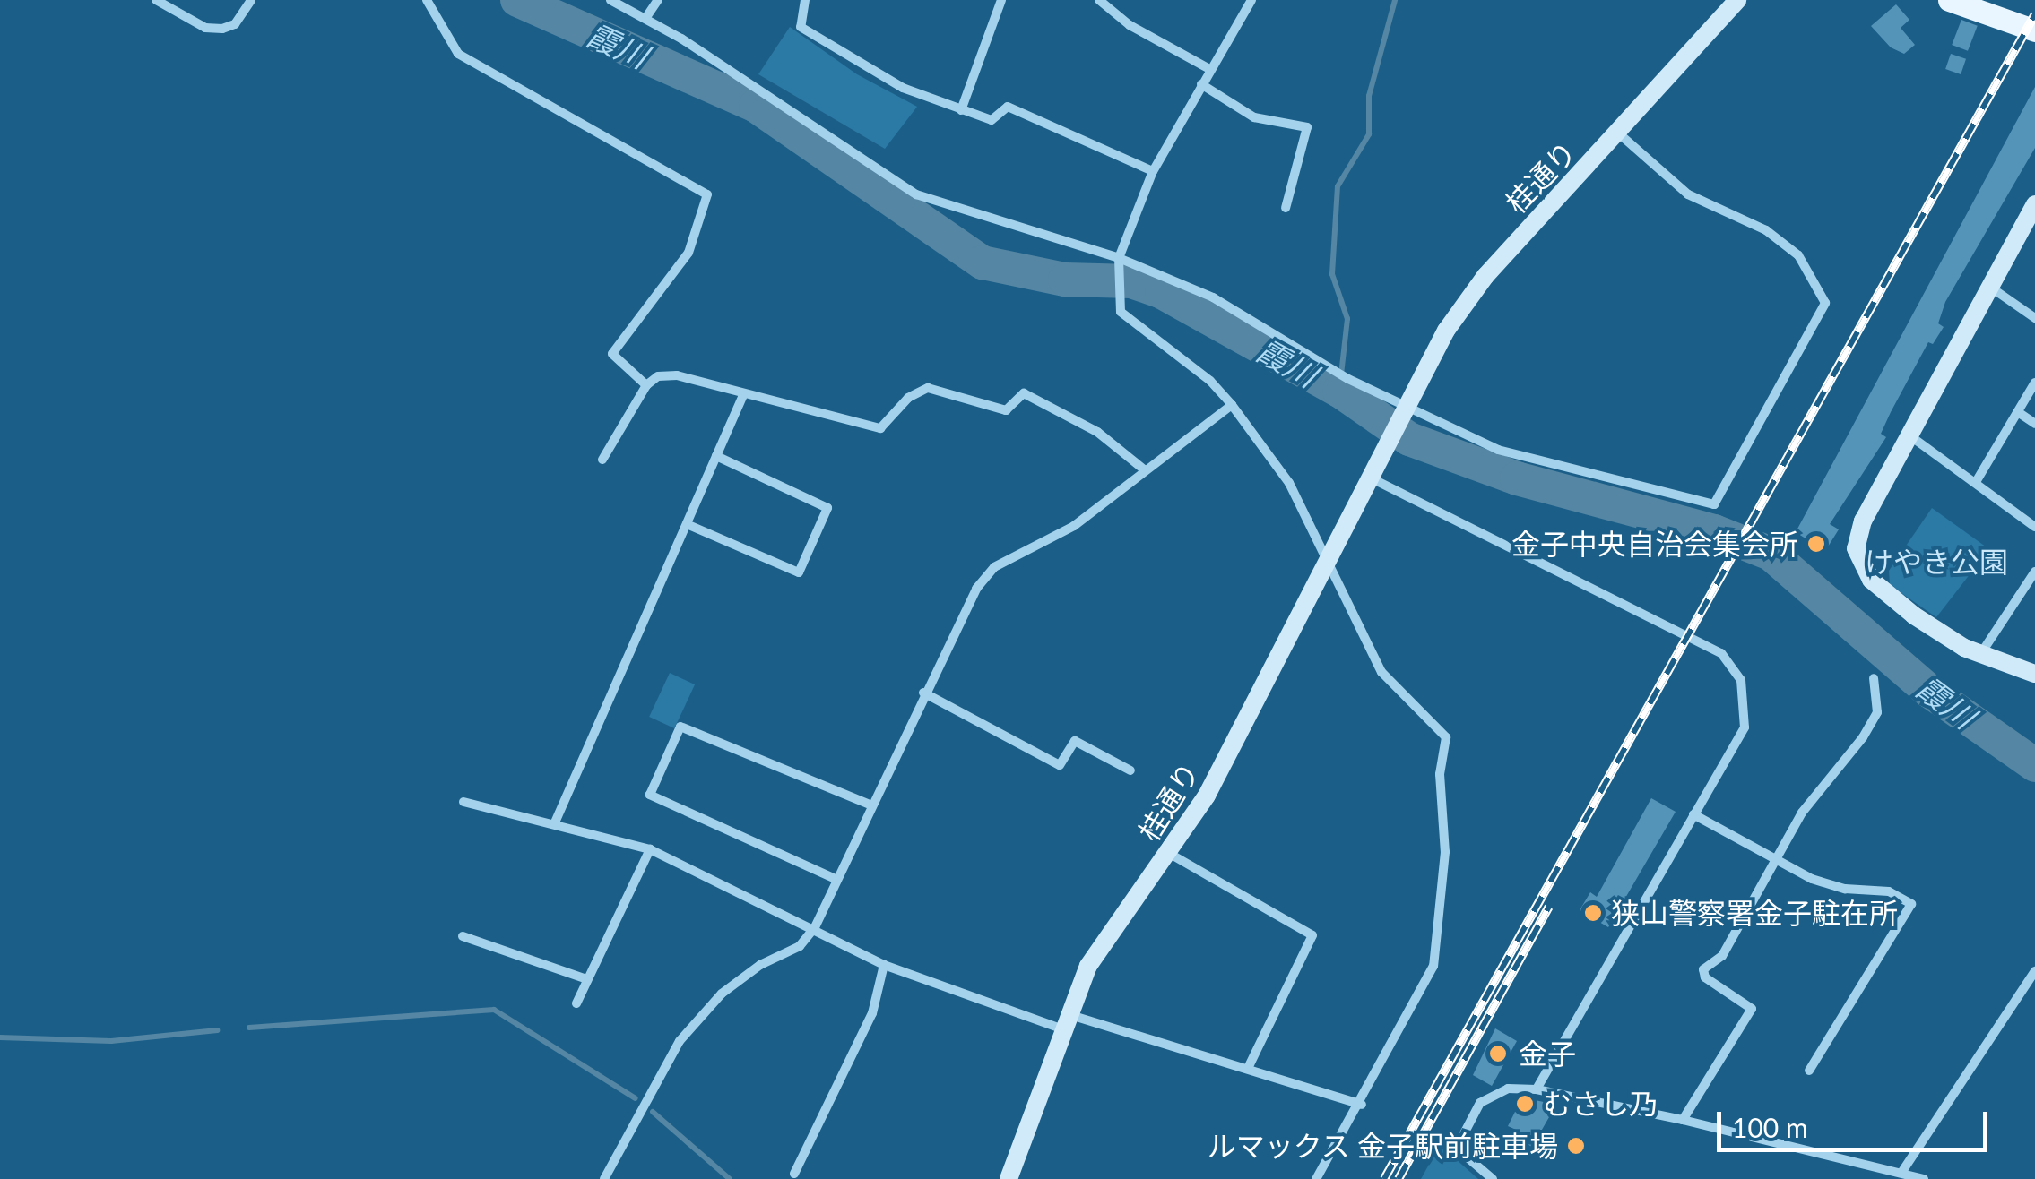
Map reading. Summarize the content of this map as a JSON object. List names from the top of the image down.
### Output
{
  "streets": {
    "street": ["桂通り"]
  },
  "water": ["霞川"],
  "parks": ["けやき公園"],
  "places": [
    "金子中央自治会集会所",
    "狭山警察署金子駐在所",
    "金子",
    "むさし乃",
    "ルマックス 金子駅前駐車場"
  ],
  "scale_bar": "100 m"
}
